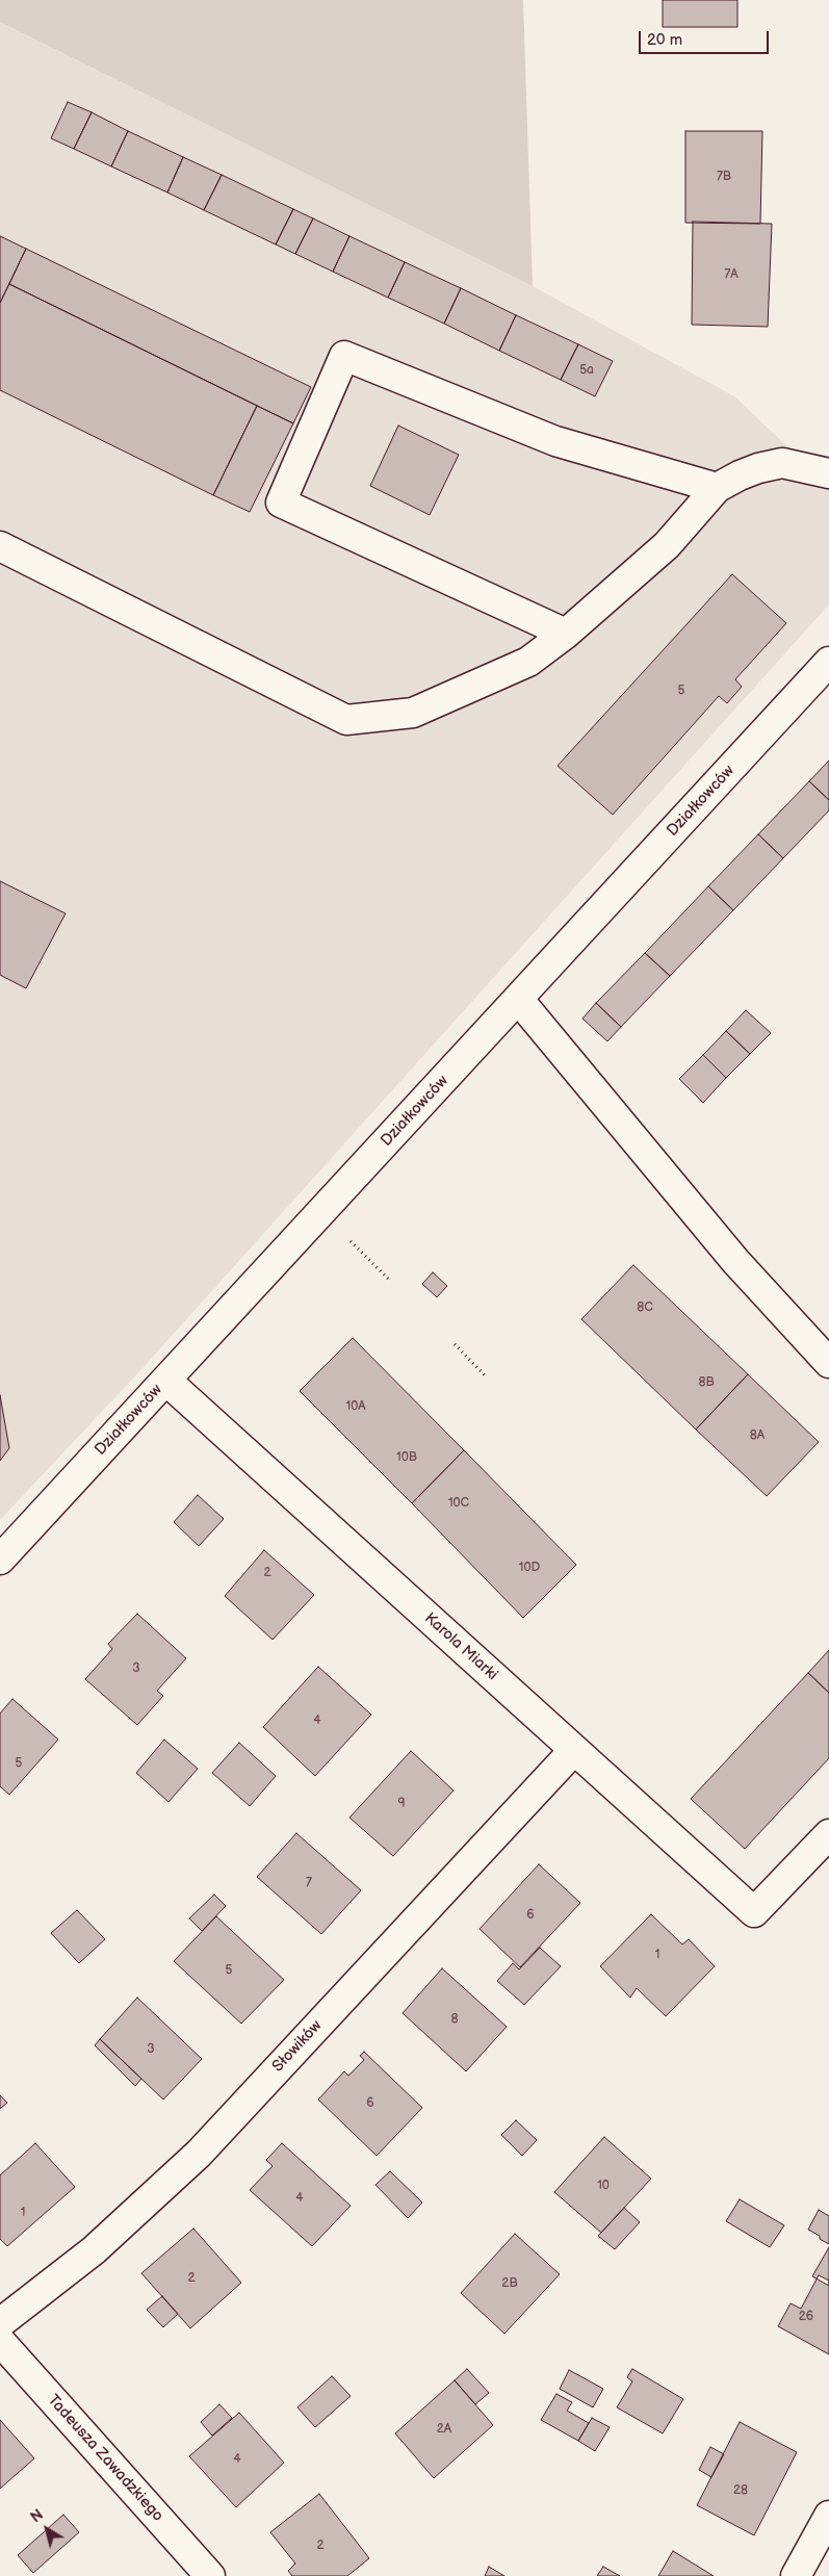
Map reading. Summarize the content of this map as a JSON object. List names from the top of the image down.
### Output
{
  "streets": {
    "street": [
      "Działkowców",
      "Karola Miarki",
      "Słowików",
      "Tadeusza Zawadzkiego"
    ]
  },
  "crossings": [
    ["Działkowców", "Karola Miarki"],
    ["Karola Miarki", "Słowików"]
  ],
  "house_numbers": [
    "7B",
    "7A",
    "5a",
    "5",
    "8C",
    "8B",
    "10A",
    "8A",
    "10B",
    "10C",
    "10D",
    "2",
    "3",
    "4",
    "5",
    "9",
    "7",
    "6",
    "1",
    "5",
    "8",
    "3",
    "6",
    "10",
    "4",
    "1",
    "2",
    "2B",
    "26",
    "2A",
    "4",
    "28",
    "2"
  ],
  "scale_bar": "20 m",
  "north": "top left"
}
